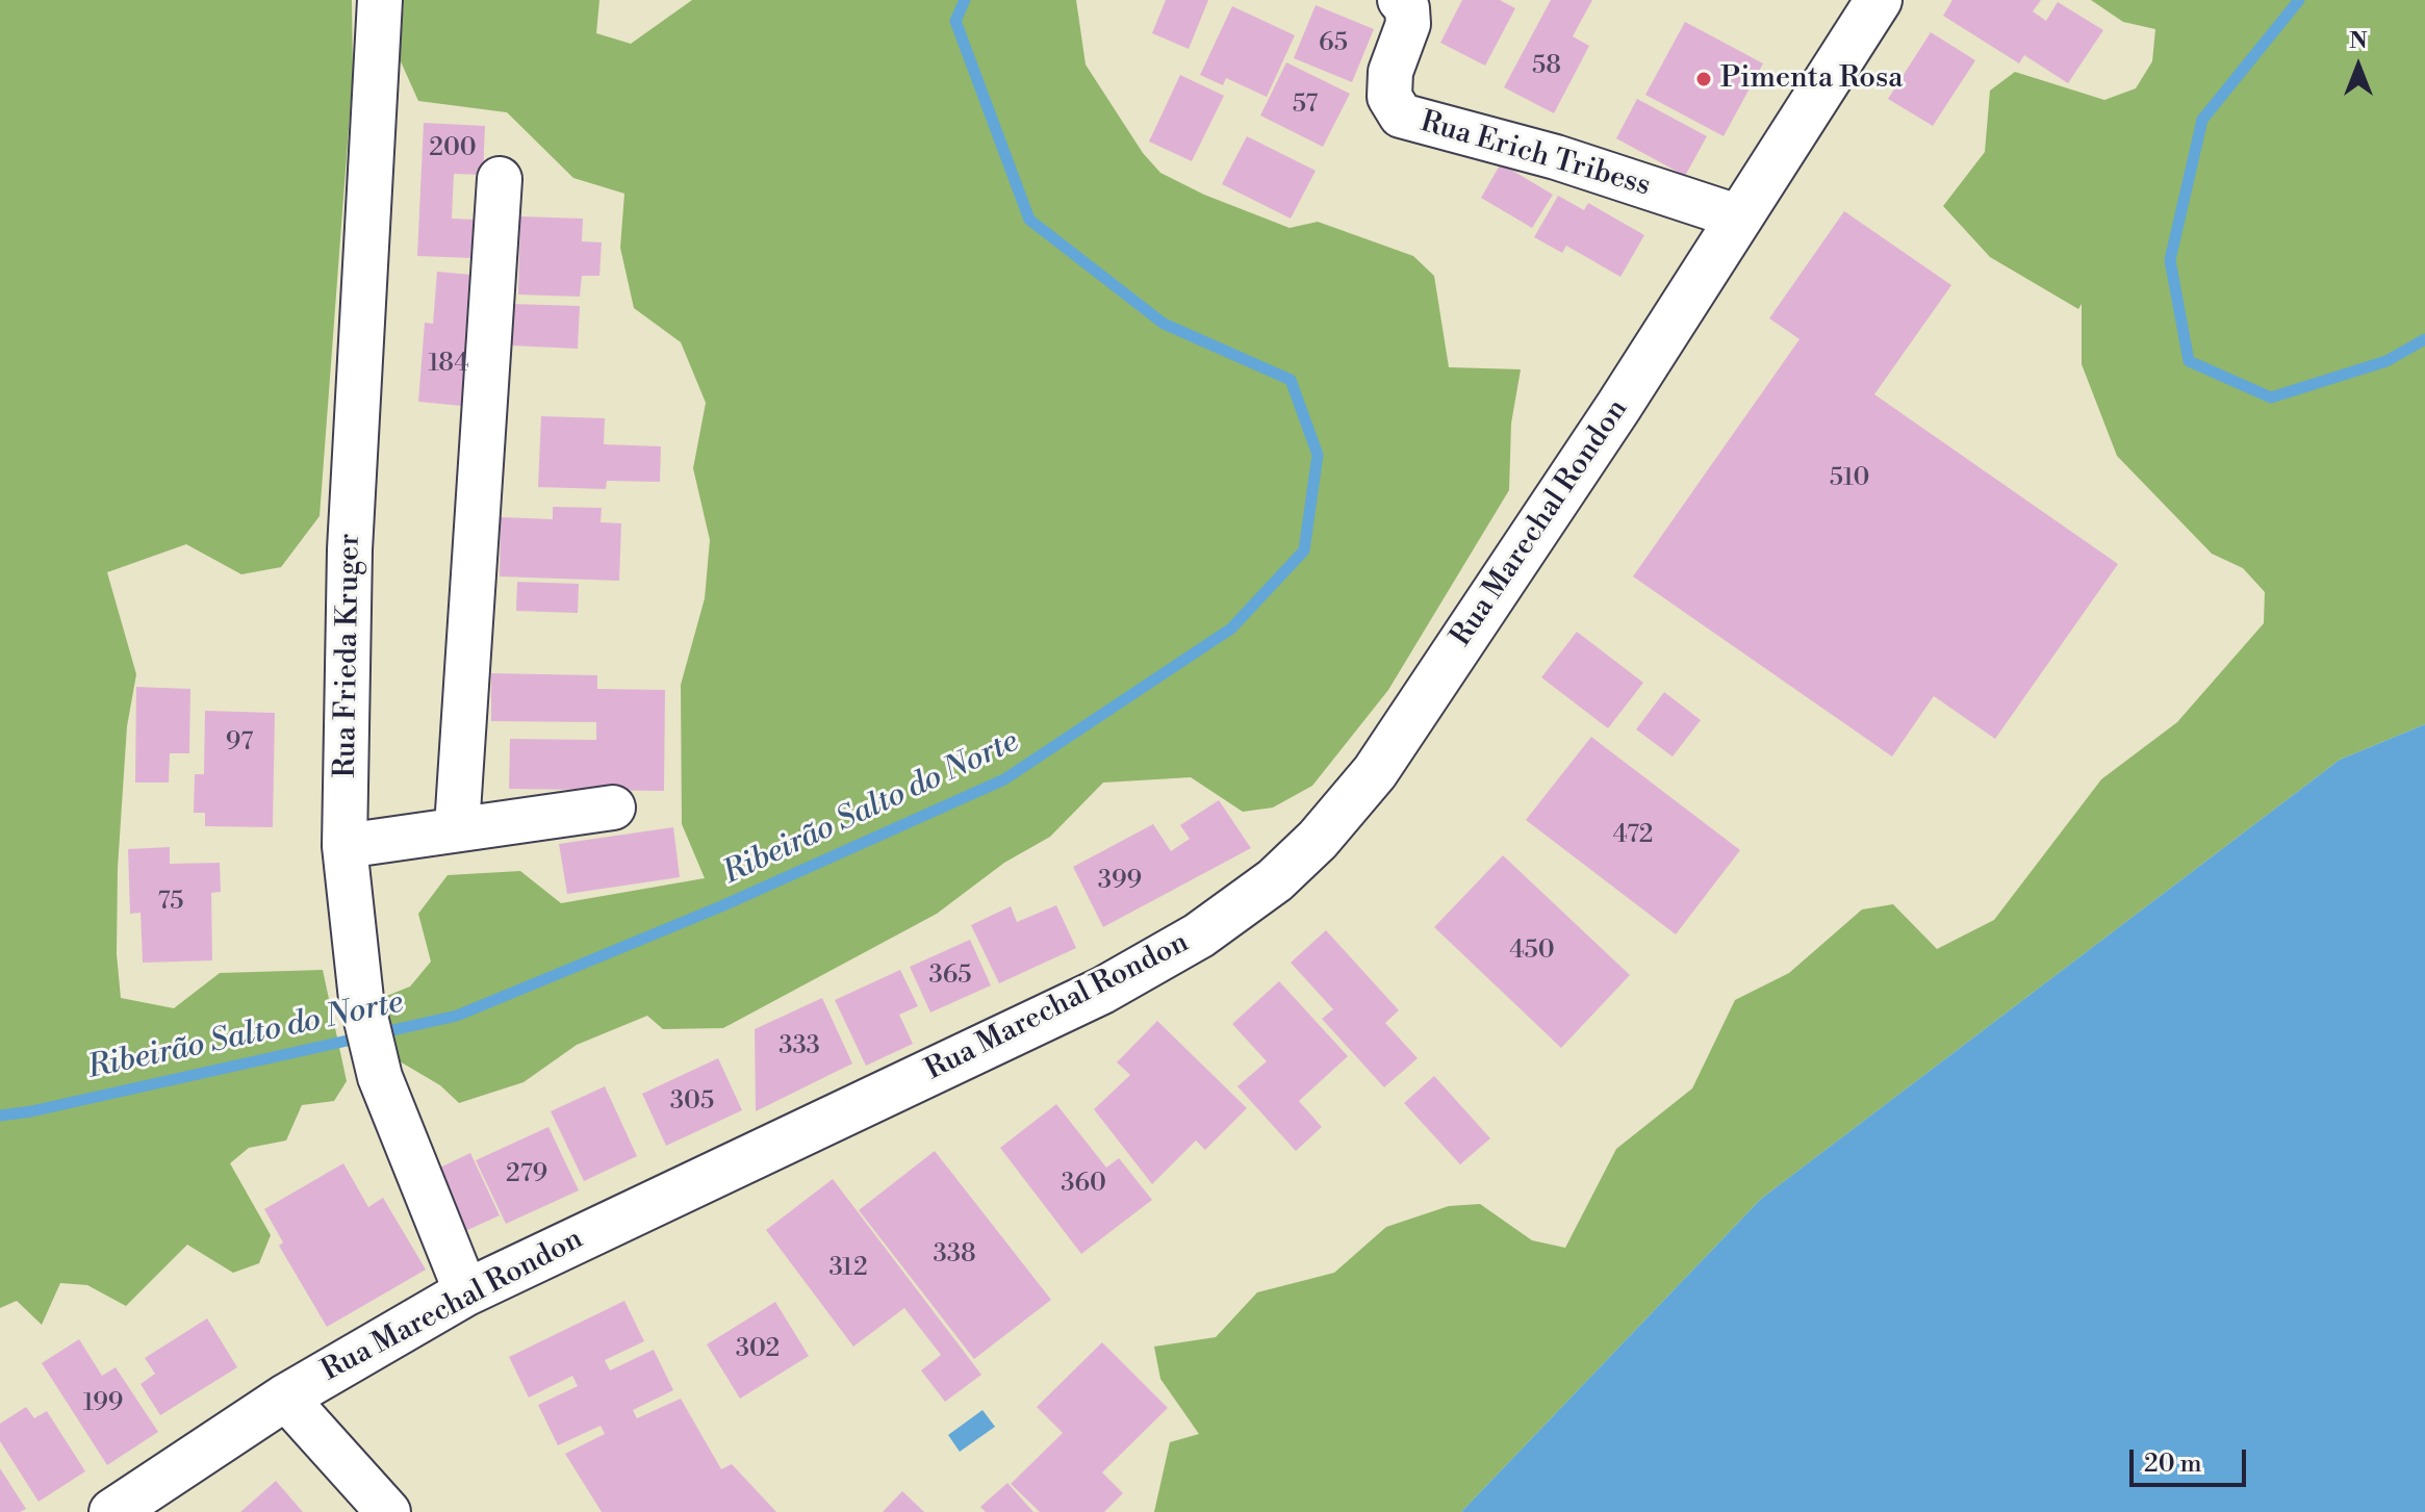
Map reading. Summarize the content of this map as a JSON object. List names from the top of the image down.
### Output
{
  "streets": {
    "main road": ["Rua Marechal Rondon"],
    "street": ["Rua Erich Tribess", "Rua Frieda Kruger"]
  },
  "crossings": [
    ["Rua Erich Tribess", "Rua Marechal Rondon"],
    ["Rua Marechal Rondon", "Rua Frieda Kruger"]
  ],
  "water": ["Ribeirão Salto do Norte"],
  "places": ["Pimenta Rosa"],
  "house_numbers": [
    "65",
    "58",
    "57",
    "200",
    "184",
    "510",
    "97",
    "472",
    "399",
    "75",
    "450",
    "365",
    "333",
    "305",
    "279",
    "360",
    "338",
    "312",
    "302",
    "199"
  ],
  "scale_bar": "20 m",
  "north": "top"
}
